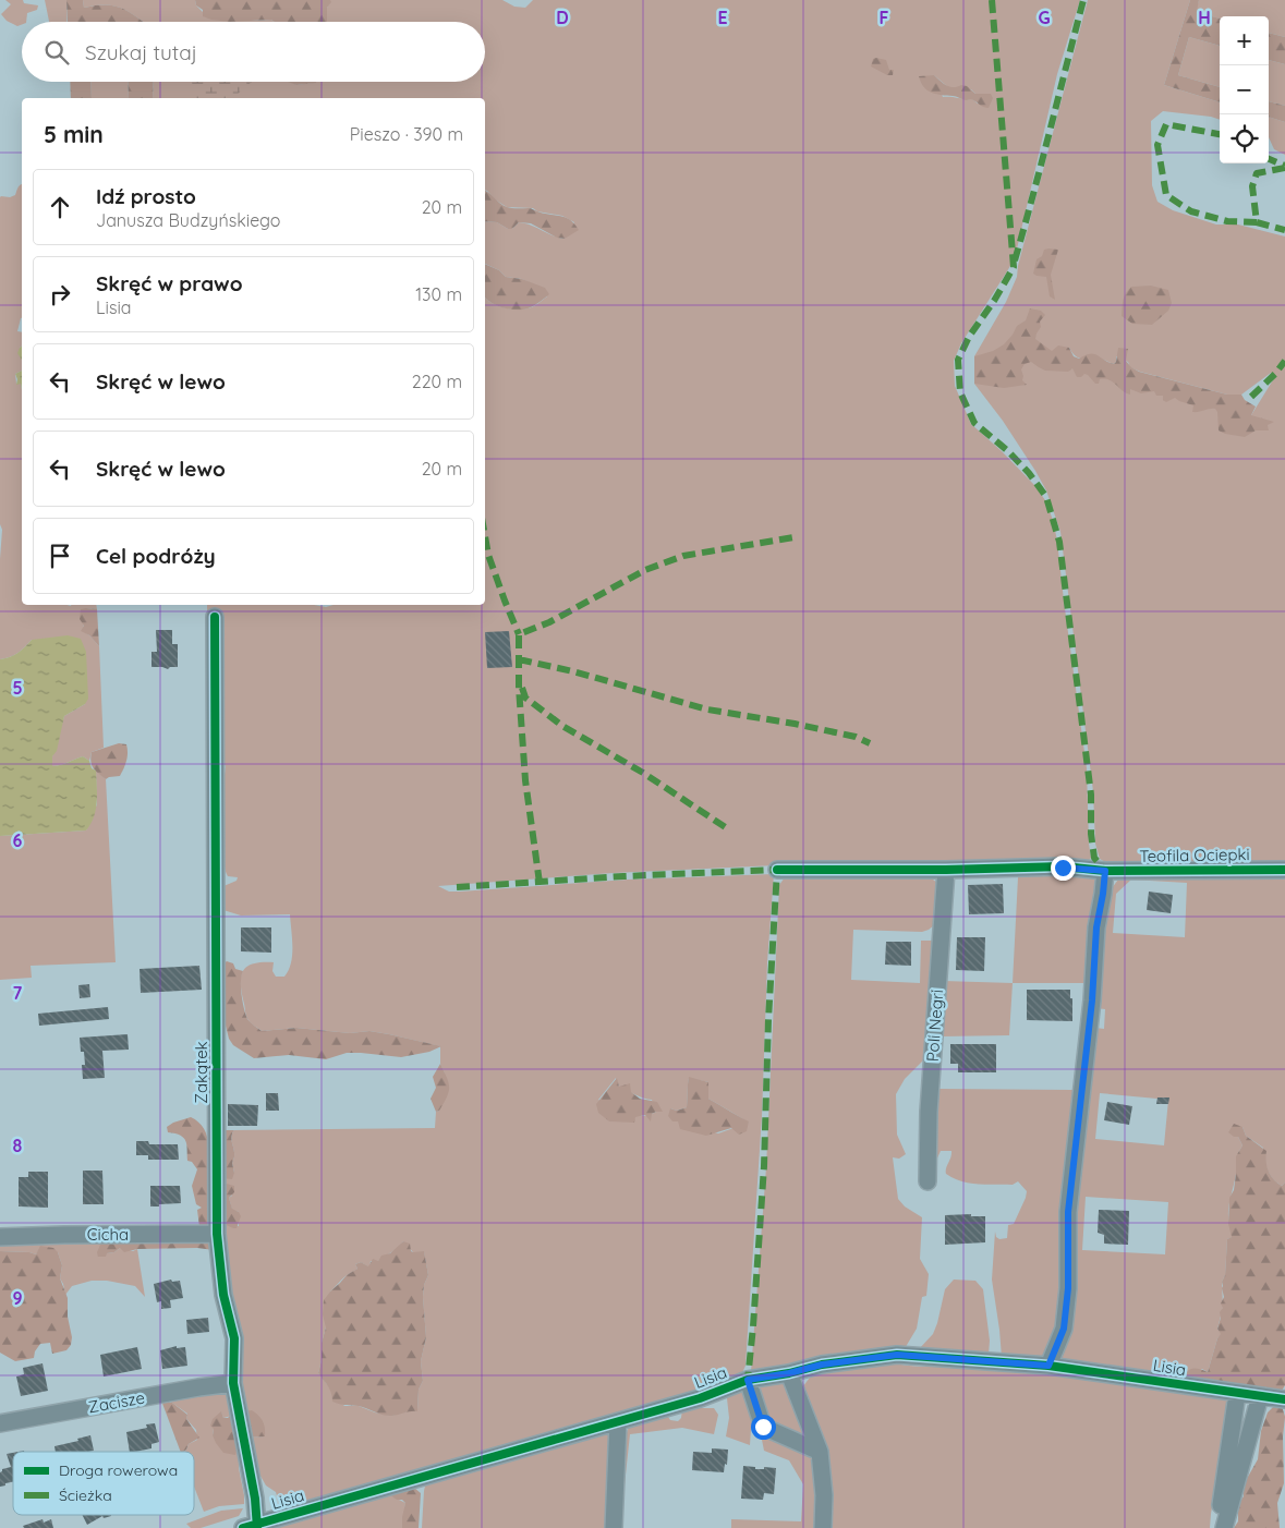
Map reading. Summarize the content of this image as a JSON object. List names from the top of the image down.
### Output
{
  "streets": {
    "street": [
      "Teofila Ociepki",
      "Poli Negri",
      "Zakątek",
      "Cicha",
      "Lisia",
      "Zacisze"
    ]
  },
  "crossings": [
    ["Teofila Ociepki", "Poli Negri"],
    ["Zakątek", "Cicha"],
    ["Zakątek", "Lisia"],
    ["Zakątek", "Zacisze"]
  ],
  "legend": ["Droga rowerowa", "Ścieżka"],
  "page": {
    "map_buttons": ["+", "−"],
    "search": "Szukaj tutaj",
    "heading": ["5 min", "Pieszo · 390 m"],
    "list": [
      ["Idź prosto", "Janusza Budzyńskiego", "20 m"],
      ["Skręć w prawo", "Lisia", "130 m"],
      ["Skręć w lewo", "220 m"],
      ["Skręć w lewo", "20 m"],
      "Cel podróży"
    ]
  },
  "grid": {
    "columns": [
      "D",
      "E",
      "F",
      "G",
      "H"
    ],
    "rows": [
      "5",
      "6",
      "7",
      "8",
      "9"
    ]
  }
}
